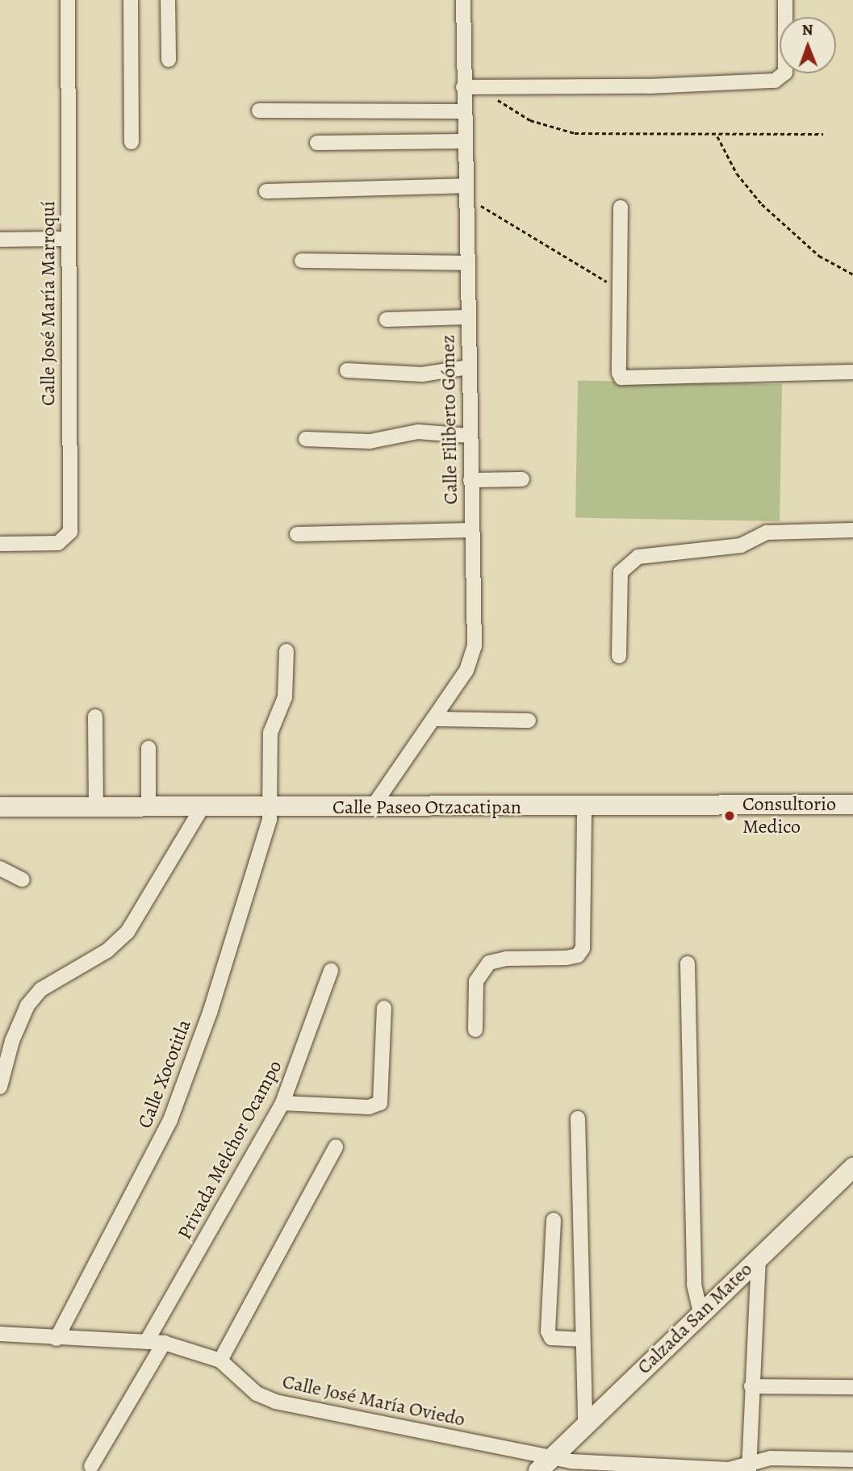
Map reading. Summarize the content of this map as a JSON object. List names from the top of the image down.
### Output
{
  "streets": {
    "main road": ["Calle Paseo Otzacatipan", "Calzada San Mateo"],
    "street": [
      "Calle José María Marroquí",
      "Calle Filiberto Gómez",
      "Calle Xocotitla",
      "Privada Melchor Ocampo",
      "Calle José María Oviedo"
    ]
  },
  "crossings": [
    ["Calle Filiberto Gómez", "Calle Paseo Otzacatipan"],
    ["Calle Paseo Otzacatipan", "Calle Xocotitla"],
    ["Calle Xocotitla", "Calle José María Oviedo"],
    ["Privada Melchor Ocampo", "Calle José María Oviedo"],
    ["Calzada San Mateo", "Calle José María Oviedo"]
  ],
  "places": ["Consultorio Medico"],
  "north": "top"
}
